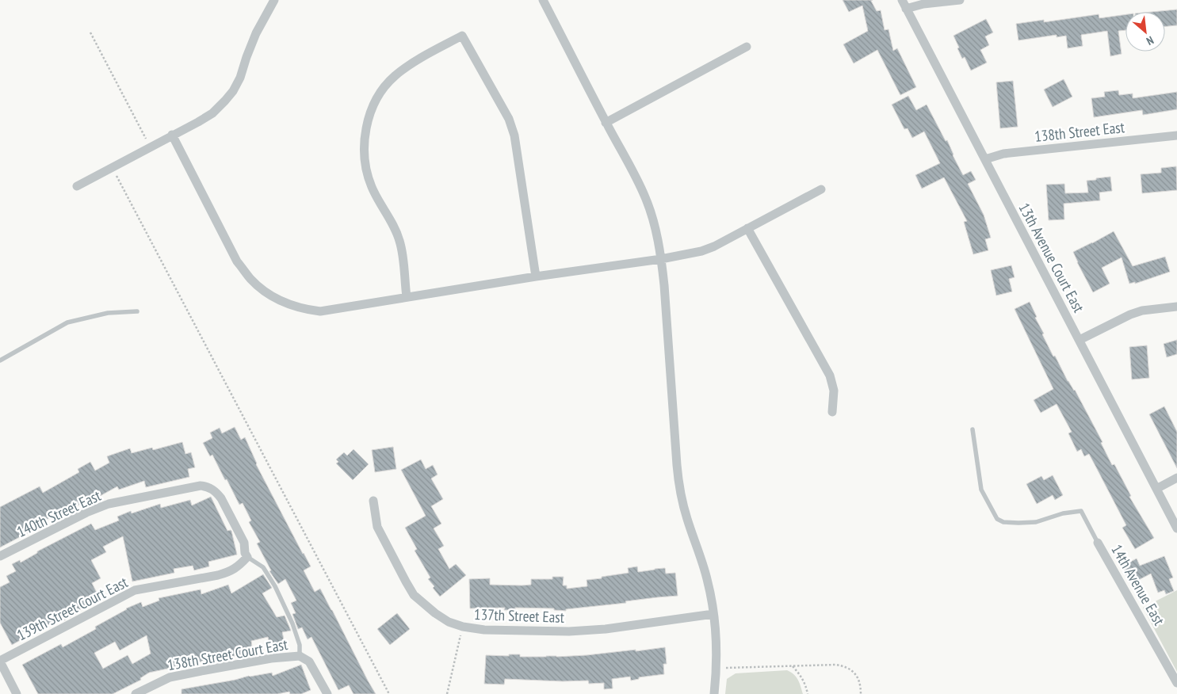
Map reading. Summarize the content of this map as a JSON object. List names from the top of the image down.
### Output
{
  "streets": {
    "street": [
      "138th Street East",
      "13th Avenue Court East",
      "140th Street East",
      "14th Avenue East",
      "139th Street Court East",
      "137th Street East",
      "138th Street Court East"
    ]
  },
  "crossings": [
    ["138th Street East", "13th Avenue Court East"],
    ["140th Street East", "139th Street Court East"]
  ],
  "north": "bottom right"
}
